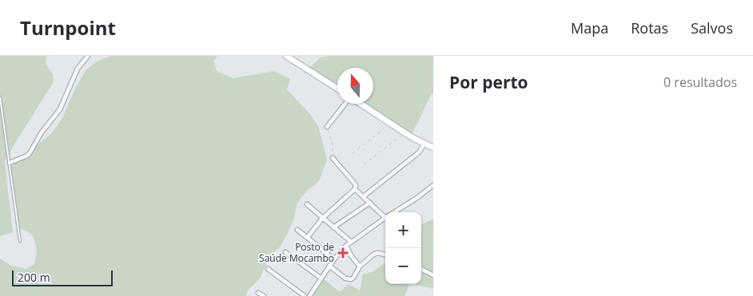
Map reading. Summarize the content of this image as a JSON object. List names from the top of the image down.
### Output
{
  "places": {
    "health": ["Posto de Saúde Mocambo"]
  },
  "scale_bar": "200 m",
  "north": "top",
  "page": {
    "header": "Turnpoint",
    "nav": ["Mapa", "Rotas", "Salvos"],
    "heading": ["Por perto", "0 resultados"],
    "map_buttons": ["+", "−"],
    "scale": "200 m"
  }
}
